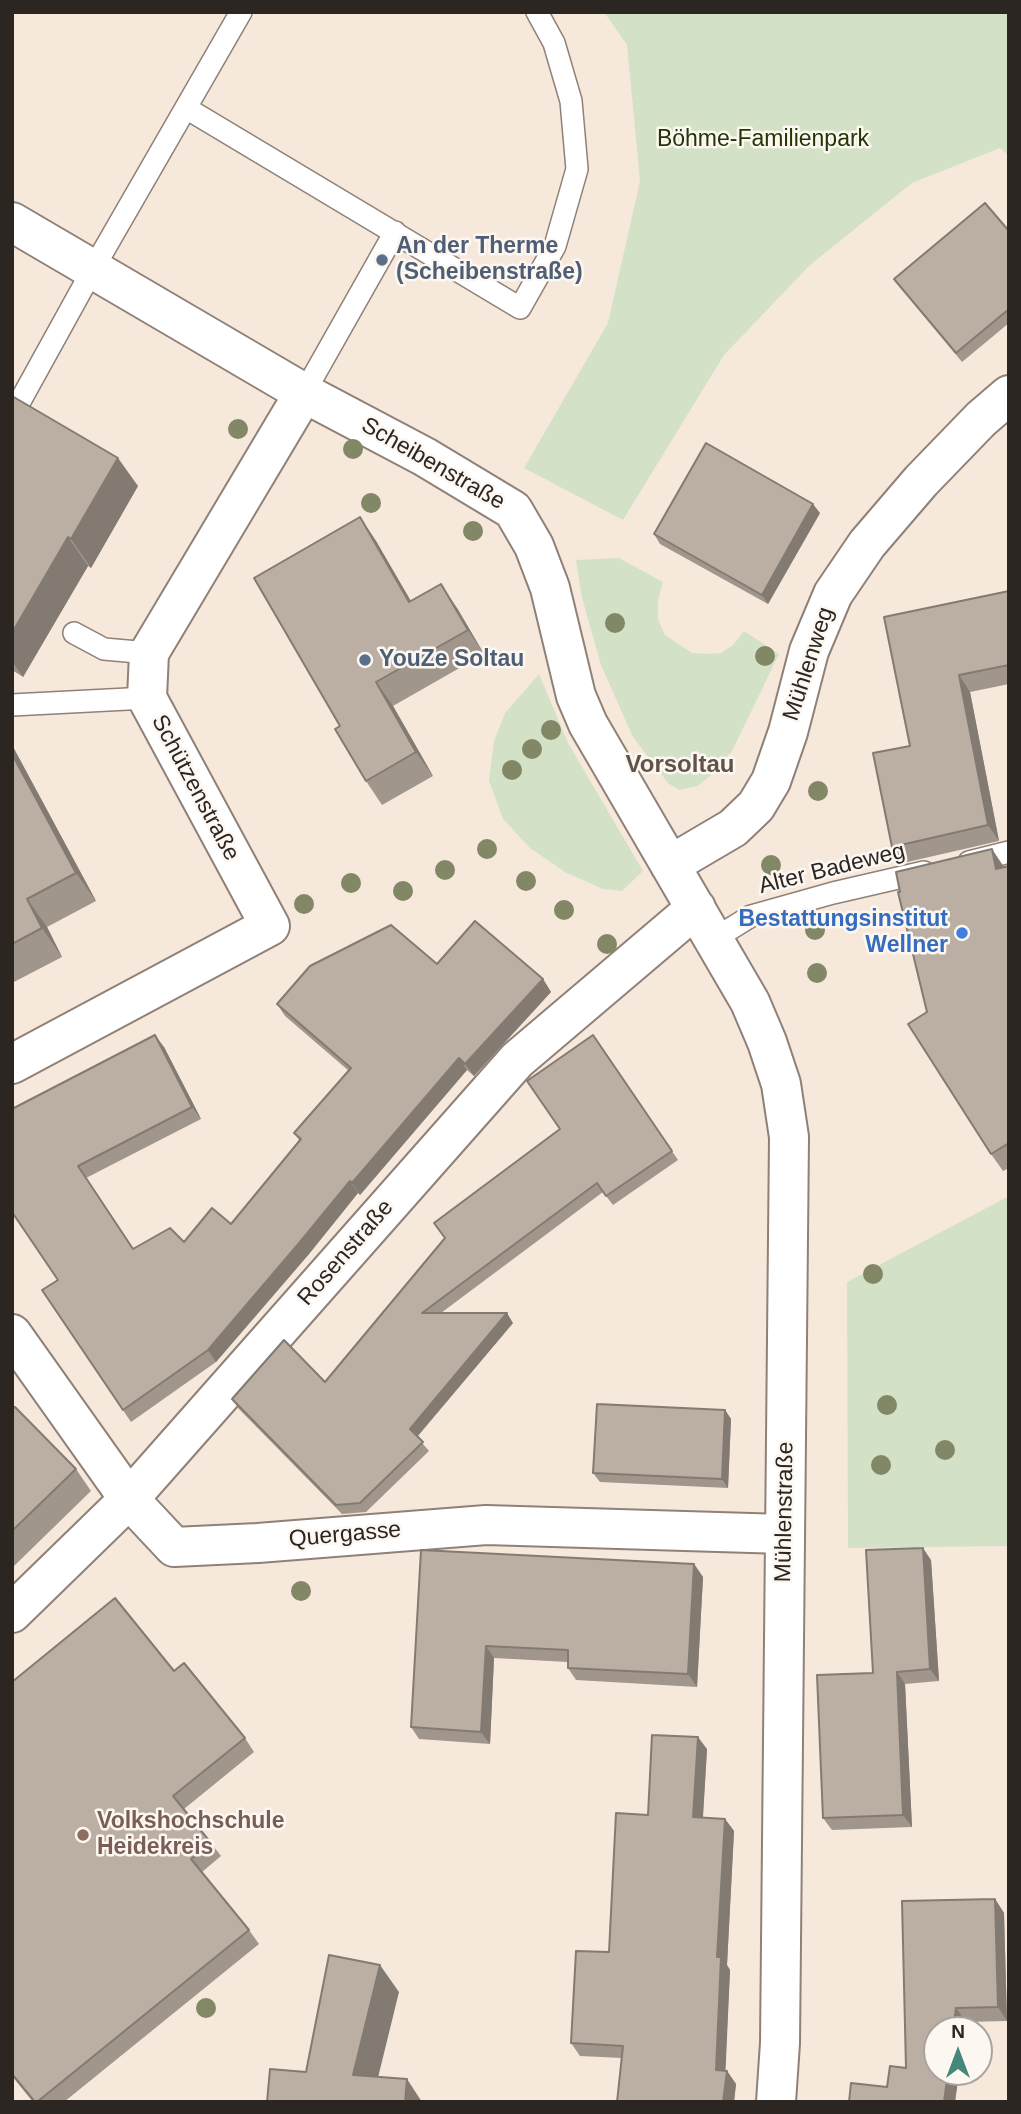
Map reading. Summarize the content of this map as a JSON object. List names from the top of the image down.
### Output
{
  "streets": {
    "street": [
      "Scheibenstraße",
      "Mühlenweg",
      "Schützenstraße",
      "Rosenstraße",
      "Mühlenstraße",
      "Quergasse"
    ],
    "lane": ["Alter Badeweg"]
  },
  "crossings": [
    ["Scheibenstraße", "Mühlenweg"],
    ["Scheibenstraße", "Schützenstraße"],
    ["Scheibenstraße", "Alter Badeweg"],
    ["Scheibenstraße", "Rosenstraße"],
    ["Scheibenstraße", "Mühlenstraße"],
    ["Alter Badeweg", "Rosenstraße"],
    ["Alter Badeweg", "Mühlenstraße"],
    ["Rosenstraße", "Mühlenstraße"],
    ["Rosenstraße", "Quergasse"],
    ["Mühlenstraße", "Quergasse"]
  ],
  "districts": ["Vorsoltau"],
  "parks": ["Böhme-Familienpark"],
  "places": [
    "An der Therme (Scheibenstraße)",
    "YouZe Soltau",
    "Bestattungsinstitut Wellner",
    "Volkshochschule Heidekreis"
  ],
  "north": "top"
}
